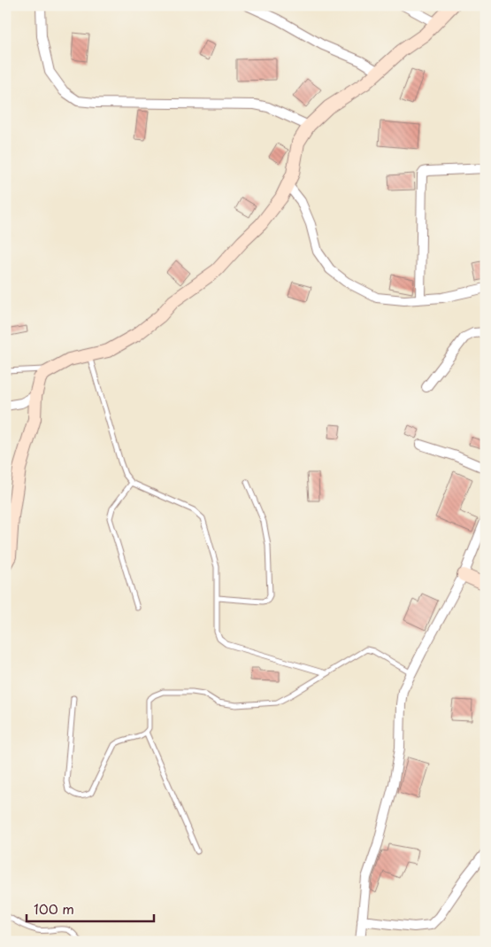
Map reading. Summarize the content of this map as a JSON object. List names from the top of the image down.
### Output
{
  "scale_bar": "100 m"
}
